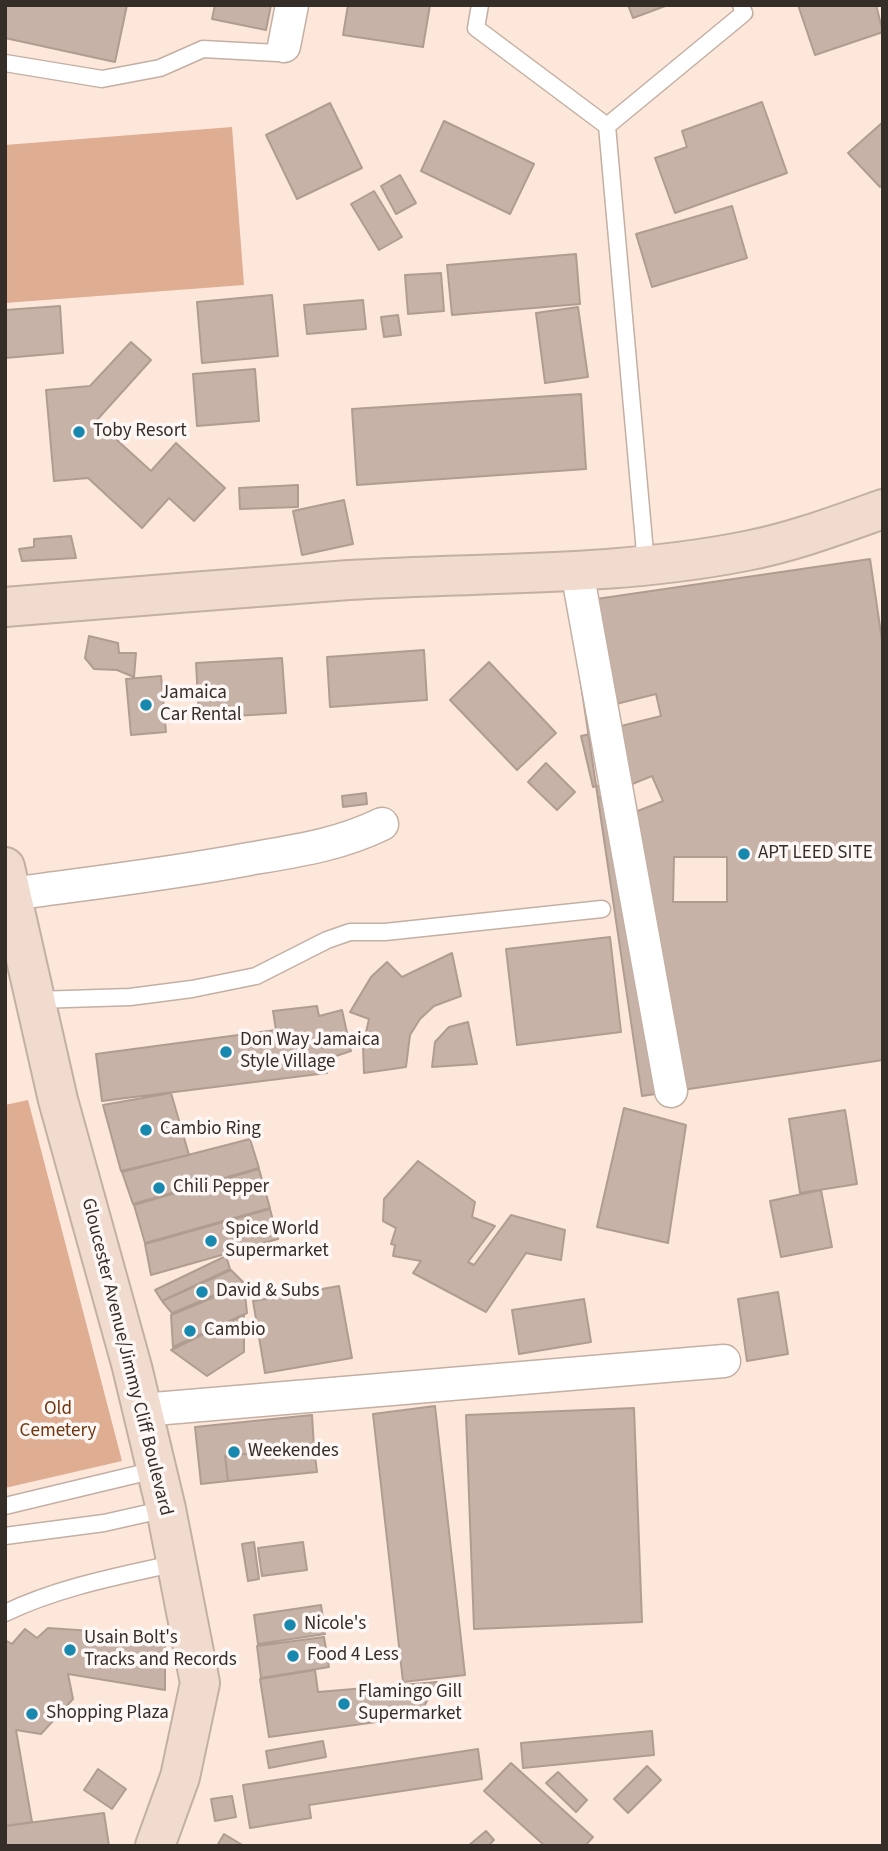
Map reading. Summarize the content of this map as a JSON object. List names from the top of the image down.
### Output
{
  "streets": {
    "main road": ["Gloucester Avenue/Jimmy Cliff Boulevard"]
  },
  "parks": ["Old Cemetery"],
  "places": [
    "Toby Resort",
    "Jamaica Car Rental",
    "APT LEED SITE",
    "Don Way Jamaica Style Village",
    "Cambio Ring",
    "Chili Pepper",
    "Spice World Supermarket",
    "David & Subs",
    "Cambio",
    "Weekendes",
    "Nicole's",
    "Usain Bolt's Tracks and Records",
    "Food 4 Less",
    "Flamingo Gill Supermarket",
    "Shopping Plaza"
  ]
}
